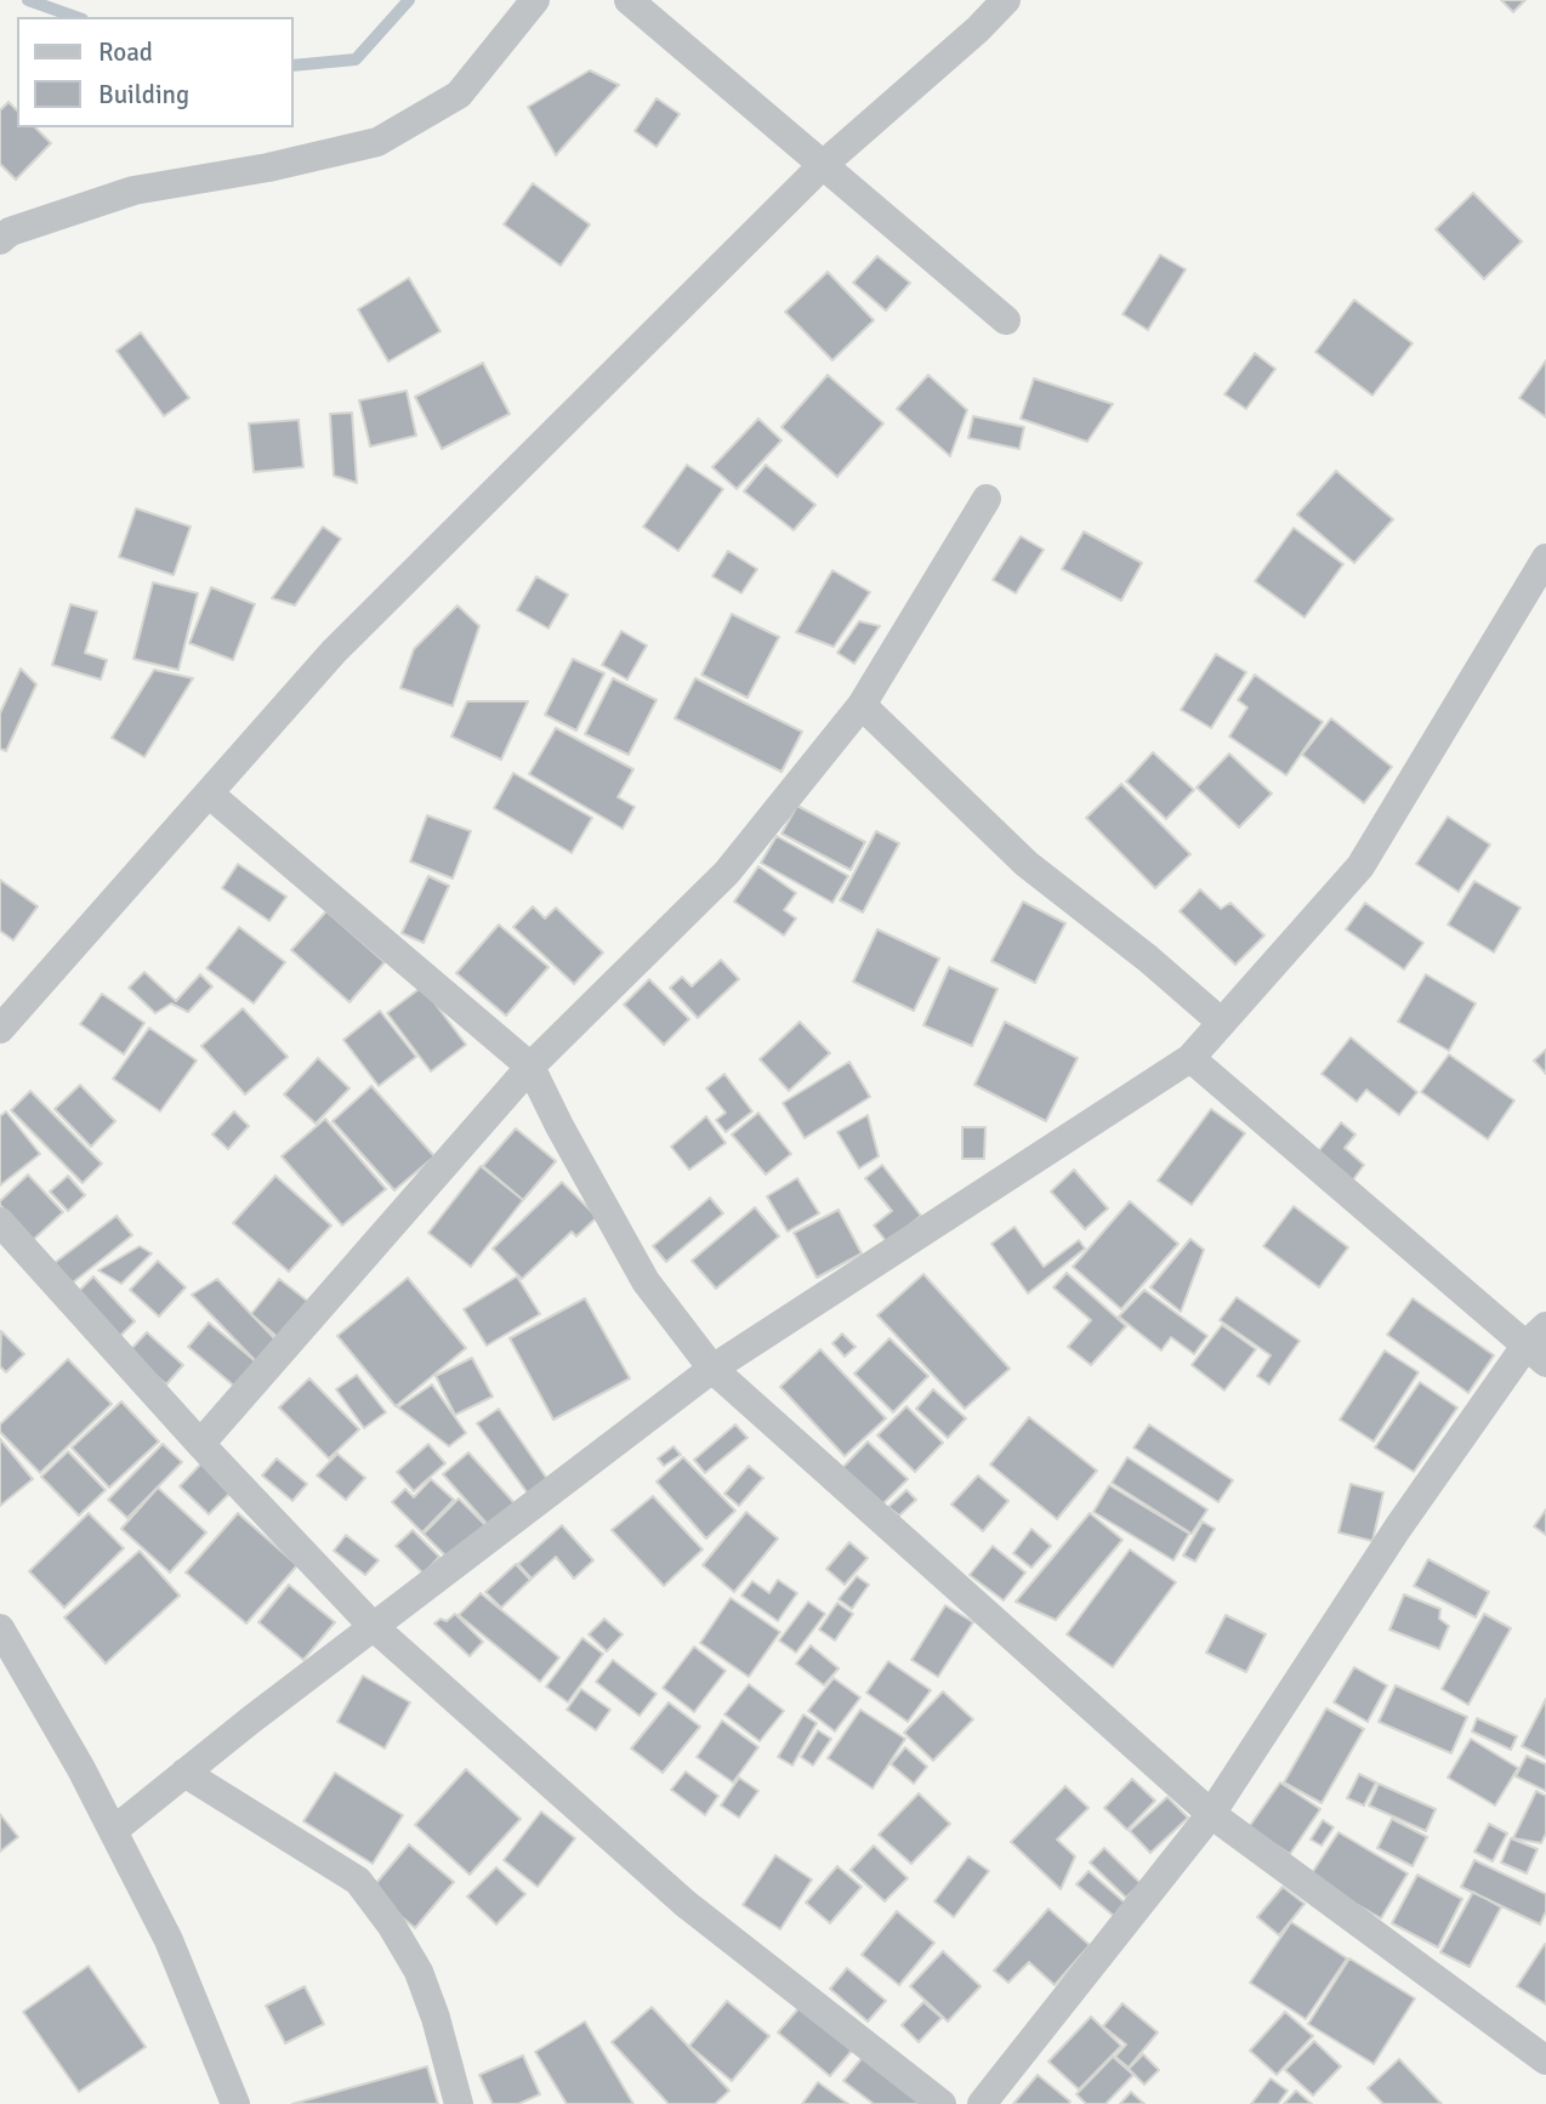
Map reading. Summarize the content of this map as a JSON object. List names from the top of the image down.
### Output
{
  "legend": ["Road", "Building"]
}
